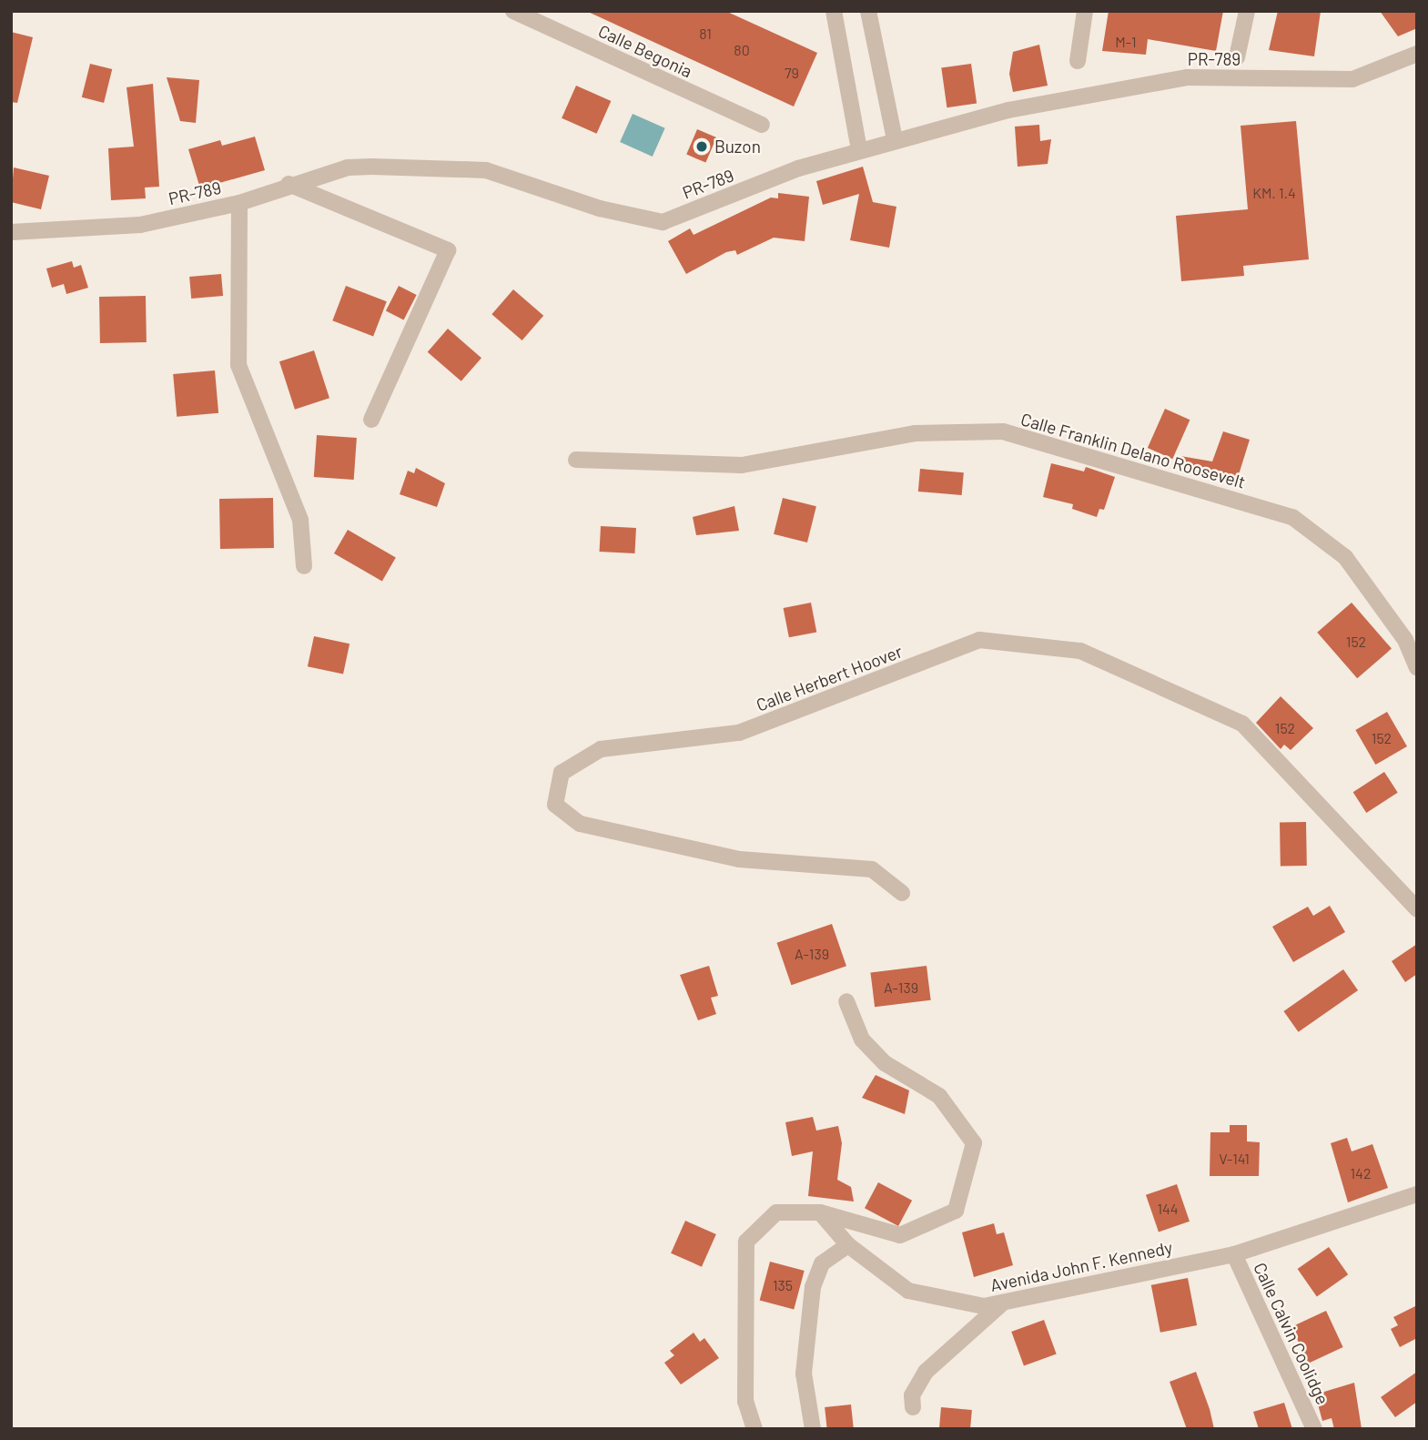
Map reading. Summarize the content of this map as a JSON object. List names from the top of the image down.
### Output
{
  "streets": {
    "street": [
      "Calle Begonia",
      "PR-789",
      "Calle Franklin Delano Roosevelt",
      "Calle Herbert Hoover",
      "Avenida John F. Kennedy",
      "Calle Calvin Coolidge"
    ]
  },
  "crossings": [
    ["Avenida John F. Kennedy", "Calle Calvin Coolidge"]
  ],
  "places": ["Buzon"],
  "house_numbers": [
    "81",
    "M-1",
    "80",
    "79",
    "KM. 1.4",
    "152",
    "152",
    "152",
    "A-139",
    "A-139",
    "V-141",
    "142",
    "144",
    "135"
  ]
}
